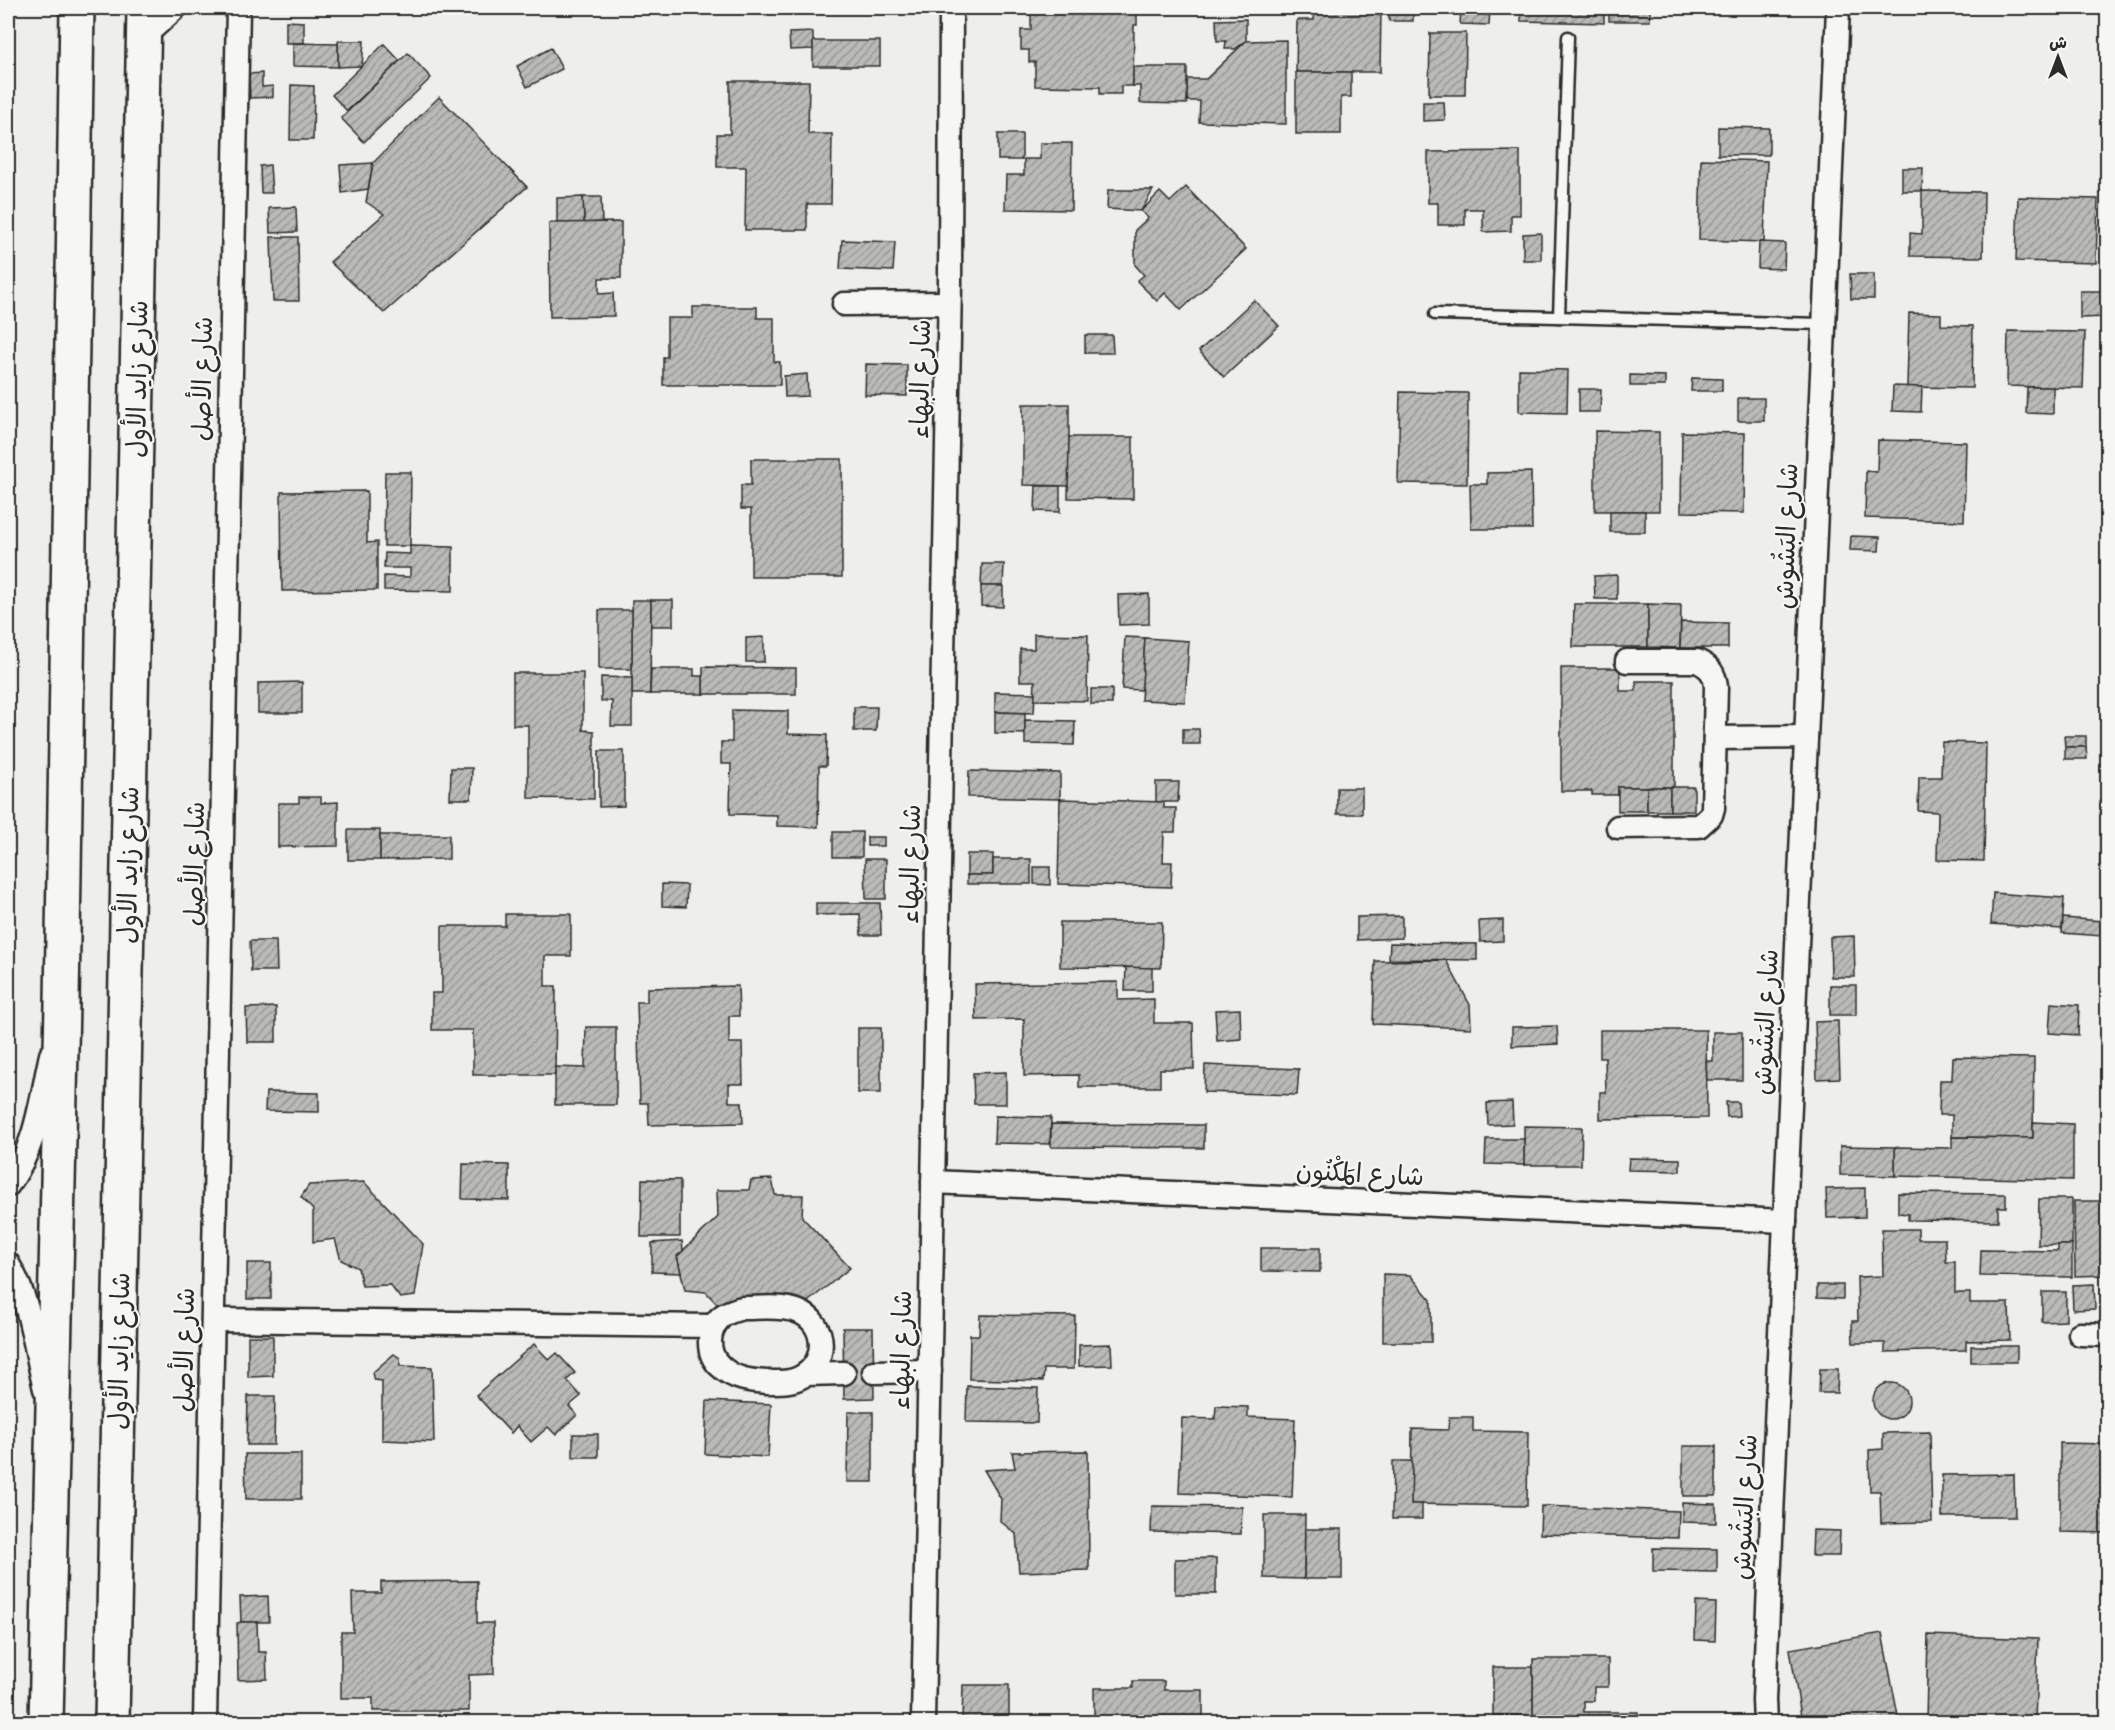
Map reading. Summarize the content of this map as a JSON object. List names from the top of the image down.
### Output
{
  "streets": {
    "main road": ["شارع زايد الأول"],
    "street": [
      "شارع الأصل",
      "شارع البهاء",
      "شارع البَشُوش",
      "شارع المَكْنُون"
    ]
  },
  "crossings": [
    ["شارع البهاء", "شارع المَكْنُون"],
    ["شارع البَشُوش", "شارع المَكْنُون"]
  ],
  "north": "top"
}
